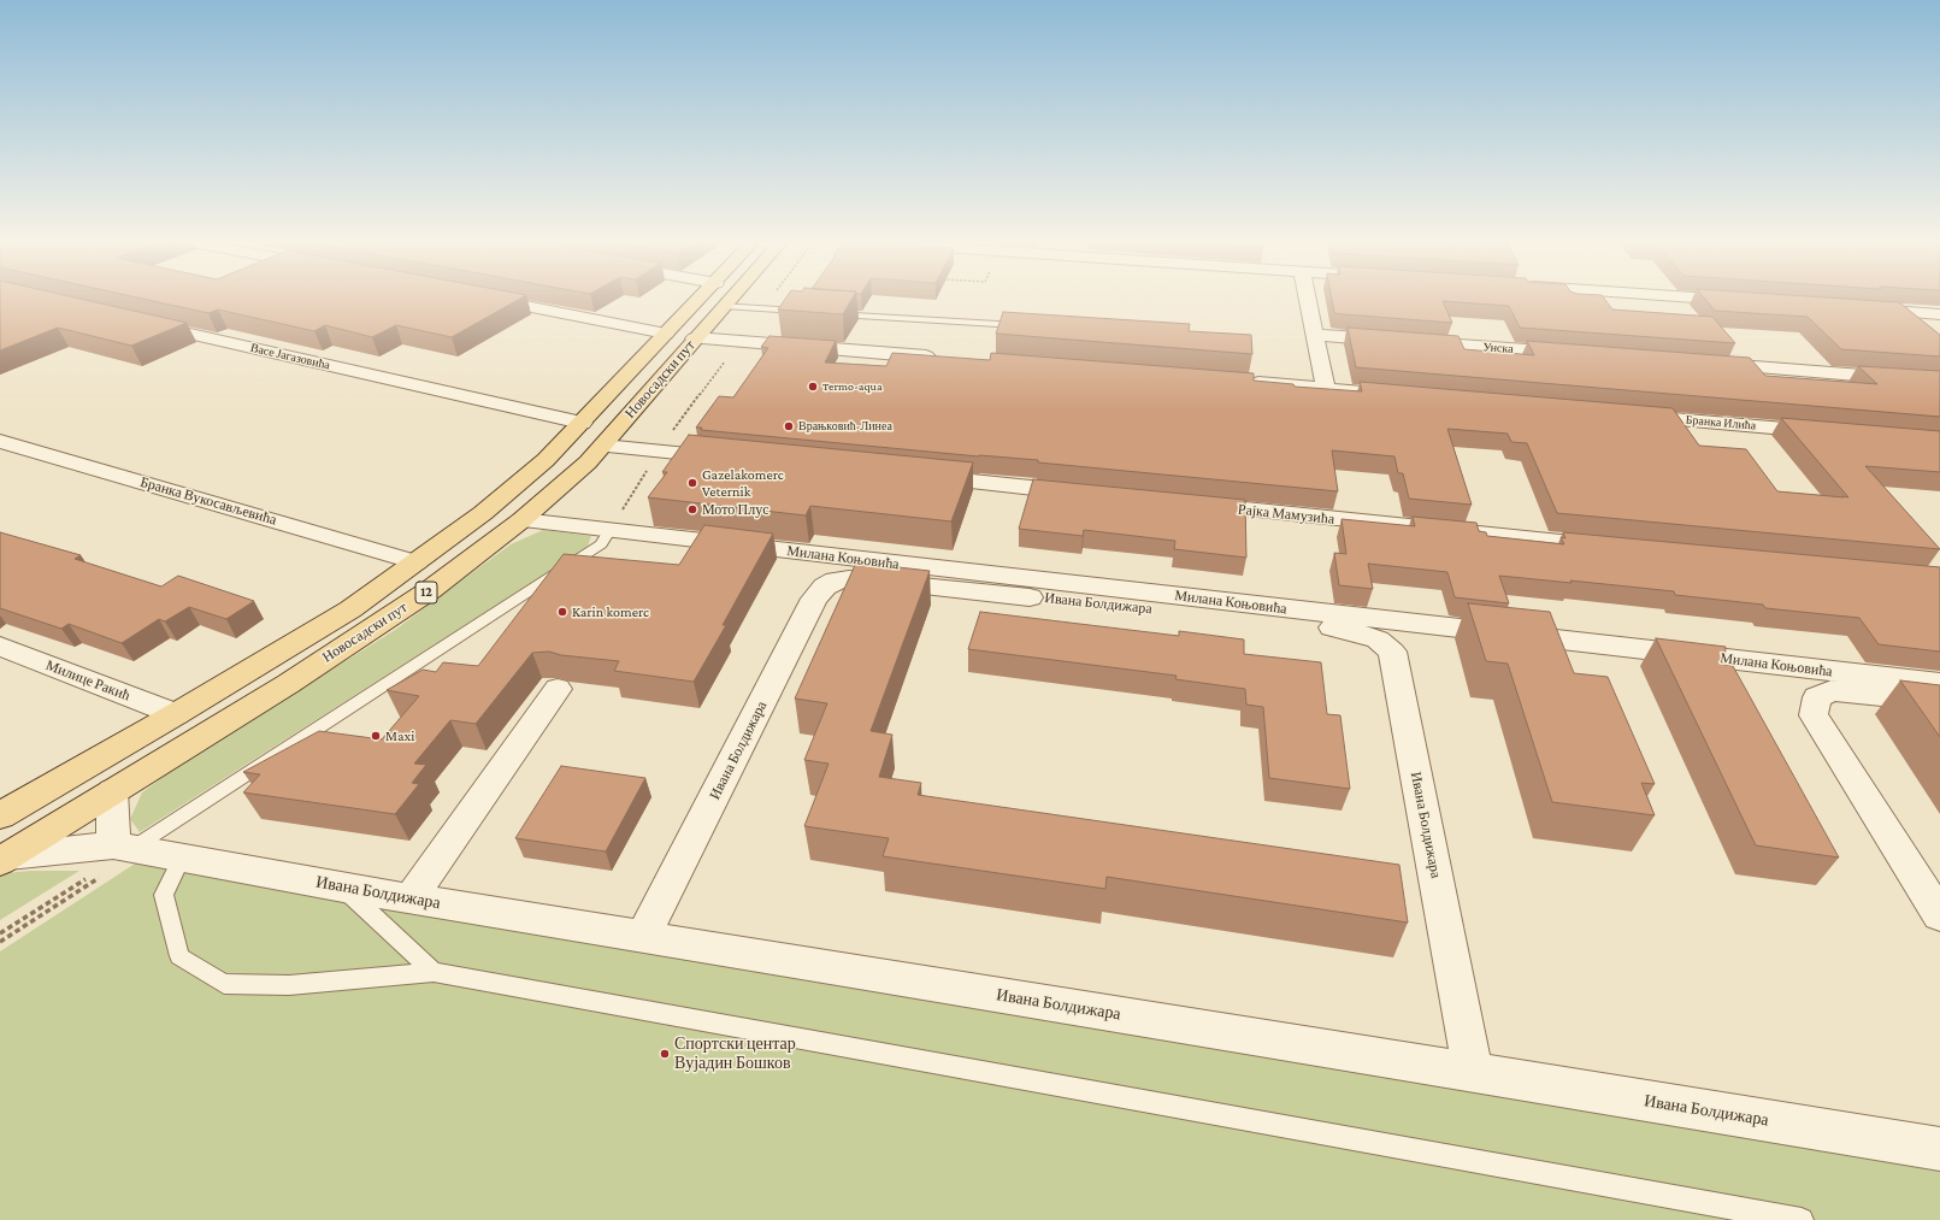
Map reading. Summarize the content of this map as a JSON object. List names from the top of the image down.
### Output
{
  "streets": {
    "main road": ["Новосадски пут", "12"],
    "street": [
      "Унска",
      "Васе Јагазовића",
      "Бранка Илића",
      "Бранка Вукосављевића",
      "Рајка Мамузића",
      "Милана Коњовића",
      "Ивана Болдижара",
      "Милице Ракић"
    ]
  },
  "crossings": [
    ["Васе Јагазовића", "Новосадски пут"],
    ["Новосадски пут", "Бранка Вукосављевића"],
    ["Новосадски пут", "Милана Коњовића"],
    ["Новосадски пут", "Ивана Болдижара"],
    ["Новосадски пут", "Милице Ракић"]
  ],
  "places": [
    "Termo-aqua",
    "Врањковић-Линеа",
    "Gazelakomerc Veternik",
    "Мото Плус",
    "Karin komerc",
    "Maxi",
    "Спортски центар Вујадин Бошков"
  ]
}
